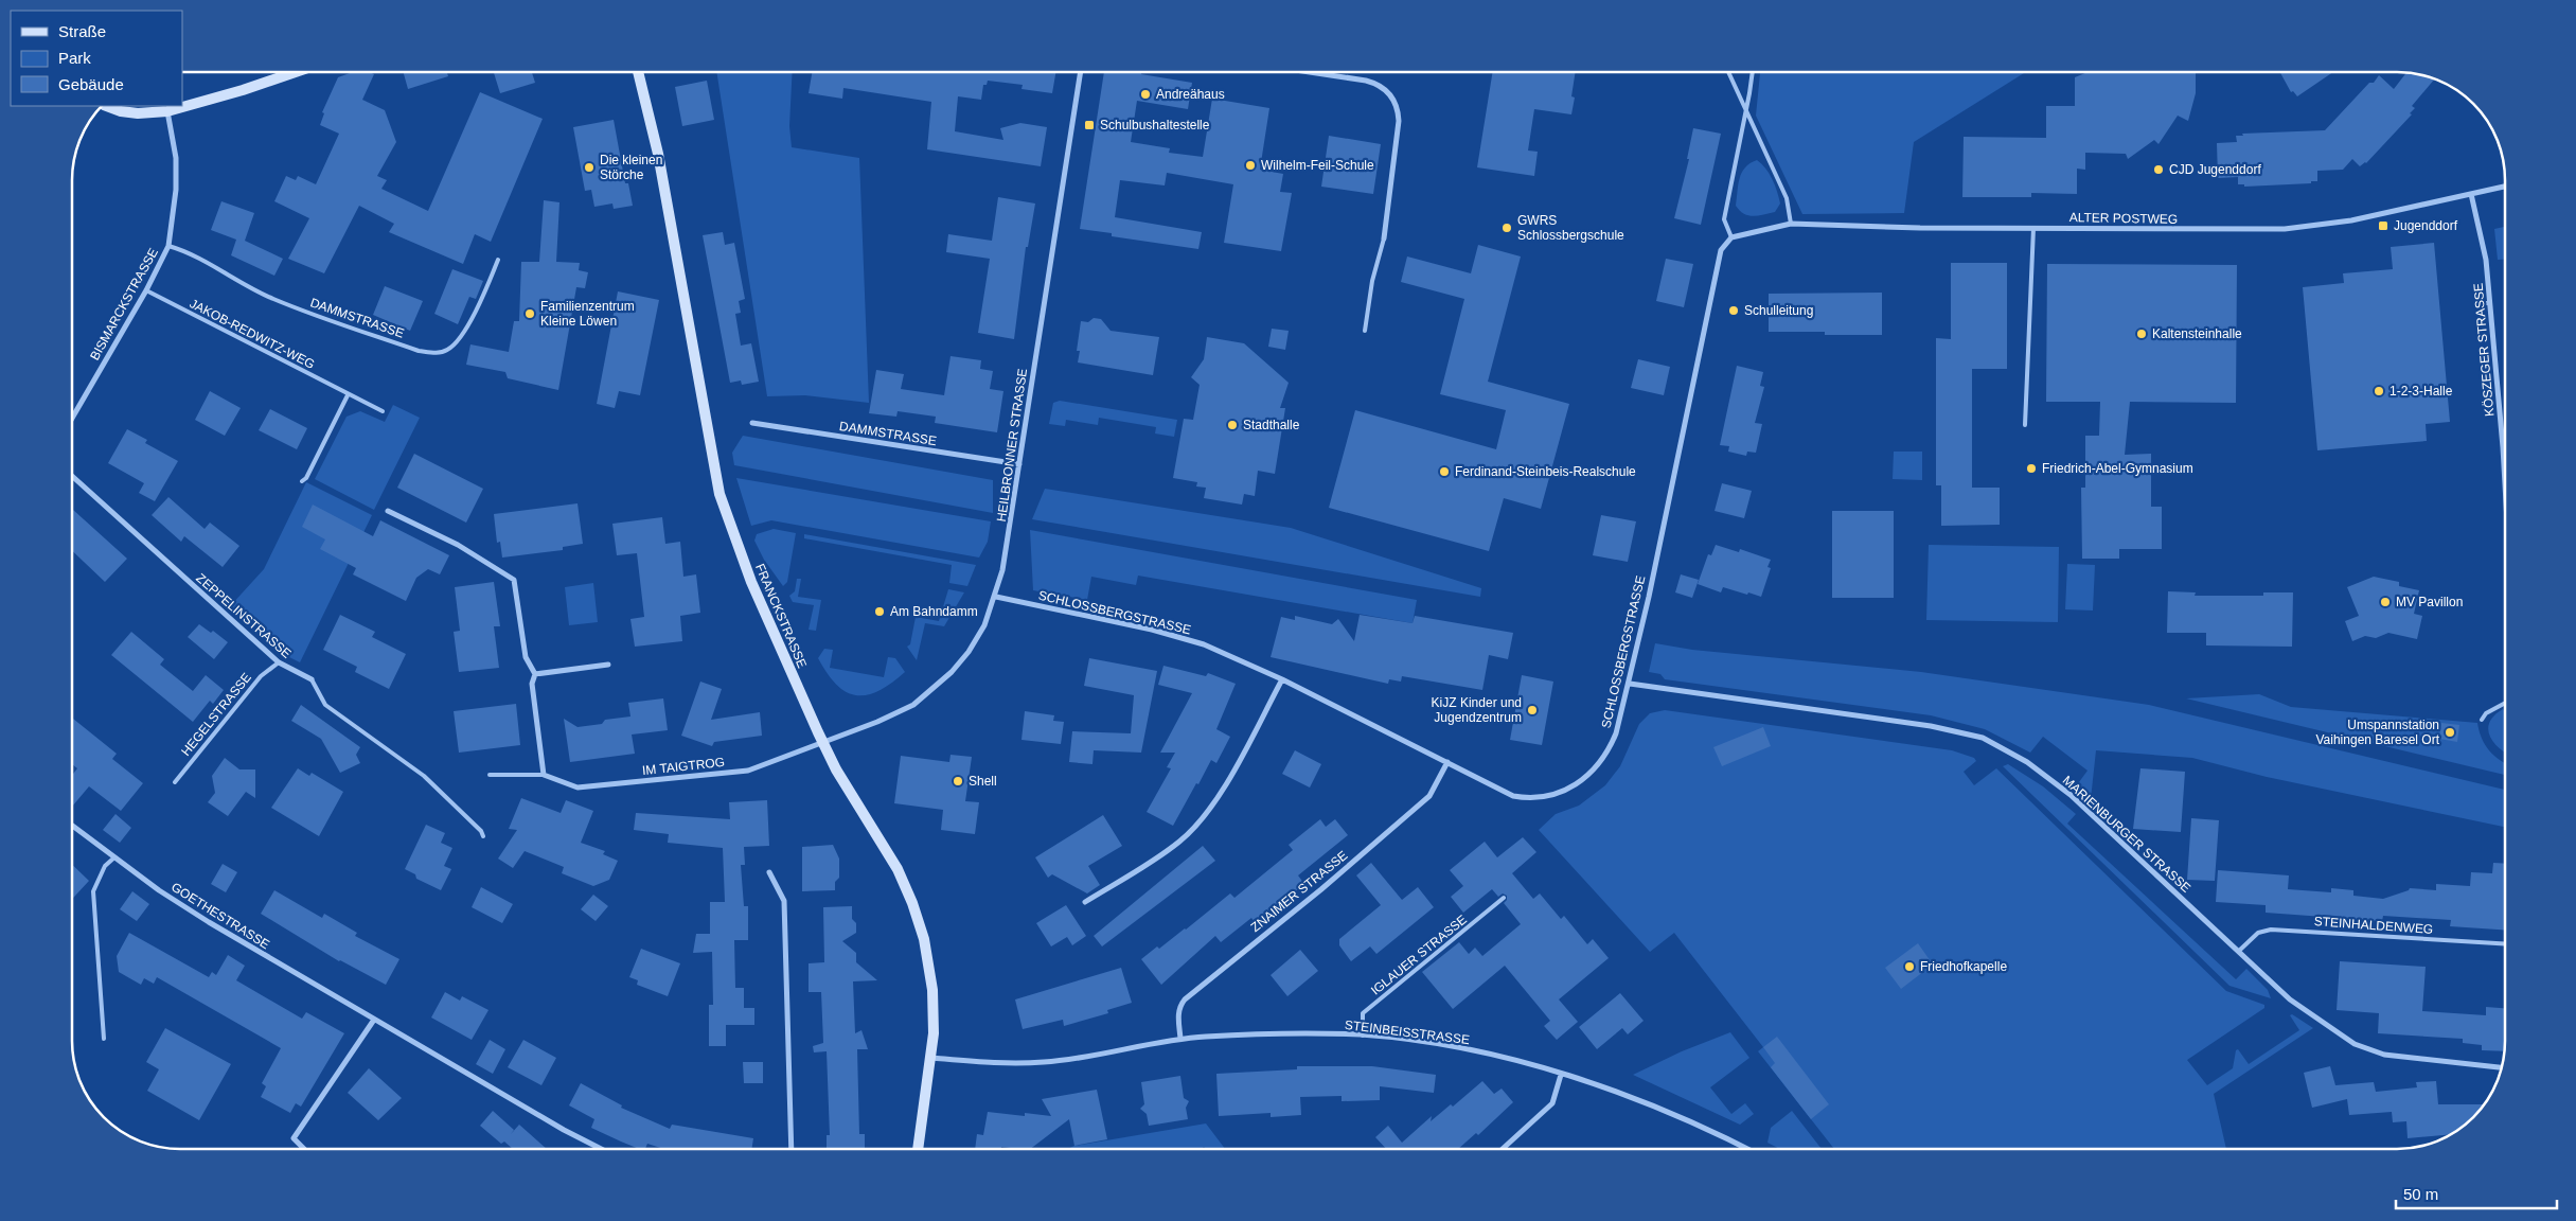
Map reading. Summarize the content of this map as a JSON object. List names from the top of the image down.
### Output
{
  "streets": {
    "street": [
      "ALTER POSTWEG",
      "BISMARCKSTRASSE",
      "DAMMSTRASSE",
      "KÖSZEGER STRASSE",
      "HEILBRONNER STRASSE",
      "SCHLOSSBERGSTRASSE",
      "ZEPPELINSTRASSE",
      "FRANCKSTRASSE",
      "IM TAIGTROG",
      "MARIENBURGER STRASSE",
      "ZNAIMER STRASSE",
      "GOETHESTRASSE",
      "STEINBEISSTRASSE"
    ],
    "lane": [
      "JAKOB-REDWITZ-WEG",
      "HEGELSTRASSE",
      "STEINHALDENWEG",
      "IGLAUER STRASSE"
    ]
  },
  "crossings": [
    ["ALTER POSTWEG", "KÖSZEGER STRASSE"],
    ["ALTER POSTWEG", "SCHLOSSBERGSTRASSE"],
    ["BISMARCKSTRASSE", "DAMMSTRASSE"],
    ["BISMARCKSTRASSE", "JAKOB-REDWITZ-WEG"],
    ["DAMMSTRASSE", "HEILBRONNER STRASSE"],
    ["HEILBRONNER STRASSE", "SCHLOSSBERGSTRASSE"],
    ["HEILBRONNER STRASSE", "FRANCKSTRASSE"],
    ["HEILBRONNER STRASSE", "IM TAIGTROG"],
    ["SCHLOSSBERGSTRASSE", "MARIENBURGER STRASSE"],
    ["SCHLOSSBERGSTRASSE", "ZNAIMER STRASSE"],
    ["ZEPPELINSTRASSE", "HEGELSTRASSE"],
    ["FRANCKSTRASSE", "IM TAIGTROG"],
    ["FRANCKSTRASSE", "STEINBEISSTRASSE"],
    ["MARIENBURGER STRASSE", "STEINHALDENWEG"],
    ["ZNAIMER STRASSE", "STEINBEISSTRASSE"],
    ["IGLAUER STRASSE", "STEINBEISSTRASSE"]
  ],
  "places": {
    "other": [
      "Andreähaus",
      "Wilhelm-Feil-Schule",
      "Die kleinen Störche",
      "CJD Jugenddorf",
      "GWRS Schlossbergschule",
      "Schulleitung",
      "Familienzentrum Kleine Löwen",
      "Kaltensteinhalle",
      "1-2-3-Halle",
      "Stadthalle",
      "Friedrich-Abel-Gymnasium",
      "Ferdinand-Steinbeis-Realschule",
      "MV Pavillon",
      "Am Bahndamm",
      "KiJZ Kinder und Jugendzentrum",
      "Umspannstation Vaihingen Baresel Ort",
      "Shell",
      "Friedhofkapelle"
    ],
    "transit": ["Schulbushaltestelle", "Jugenddorf"]
  },
  "legend": ["Straße", "Park", "Gebäude"],
  "scale_bar": "50 m"
}
